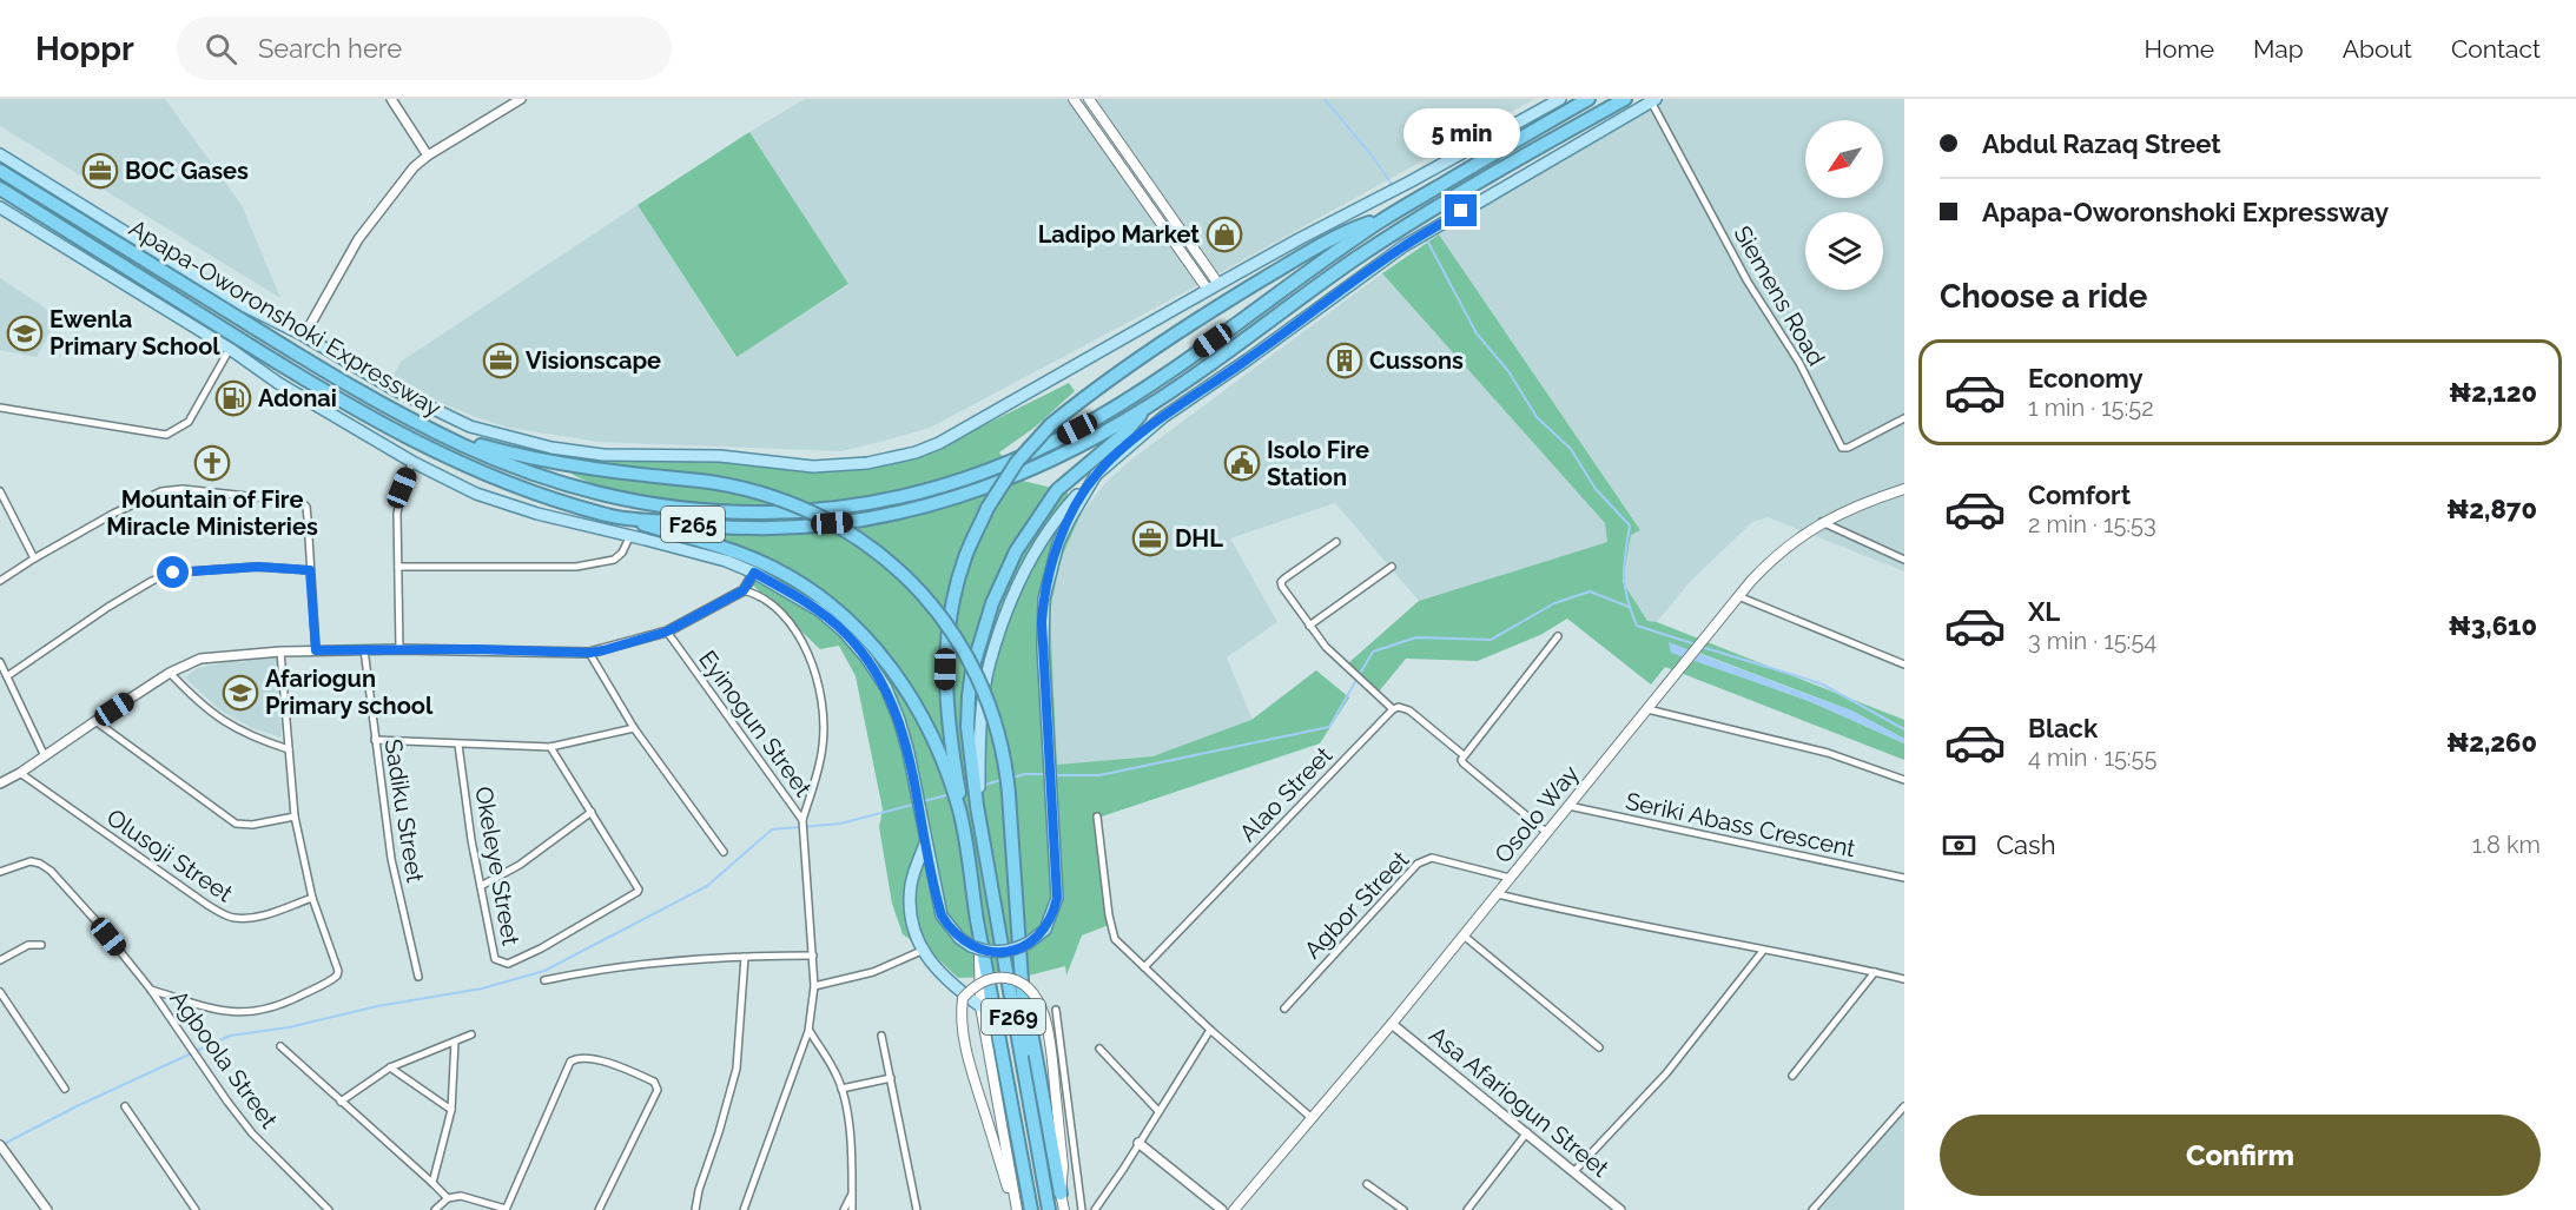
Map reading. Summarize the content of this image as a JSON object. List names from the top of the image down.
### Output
{
  "streets": {
    "highway": ["Apapa-Oworonshoki Expressway", "F265", "F269"],
    "main road": ["Osolo Way"],
    "street": [
      "Siemens Road",
      "Eyinogun Street",
      "Alao Street",
      "Sadiku Street",
      "Seriki Abass Crescent",
      "Olusoji Street",
      "Okeleye Street",
      "Agbor Street",
      "Agboola Street",
      "Asa Afariogun Street"
    ]
  },
  "crossings": [
    ["Osolo Way", "Seriki Abass Crescent"],
    ["Osolo Way", "Agbor Street"],
    ["Osolo Way", "Asa Afariogun Street"]
  ],
  "places": {
    "office": ["BOC Gases", "Visionscape", "DHL"],
    "shop": ["Ladipo Market"],
    "school or university": ["Ewenla Primary School", "Afariogun Primary school"],
    "building": ["Cussons"],
    "fuel station": ["Adonai"],
    "church": ["Mountain of Fire Miracle Ministeries"],
    "public building": ["Isolo Fire Station"]
  },
  "north": "bottom left",
  "page": {
    "header": "Hoppr",
    "search": "Search here",
    "nav": [
      "Home",
      "Map",
      "About",
      "Contact"
    ],
    "banner": ["Abdul Razaq Street", "Apapa-Oworonshoki Expressway"],
    "bubble": "5 min",
    "heading": "Choose a ride",
    "list": [
      {
        "name": "Economy",
        "note": "1 min · 15:52",
        "value": "₦2,120"
      },
      {
        "name": "Comfort",
        "note": "2 min · 15:53",
        "value": "₦2,870"
      },
      {
        "name": "XL",
        "note": "3 min · 15:54",
        "value": "₦3,610"
      },
      {
        "name": "Black",
        "note": "4 min · 15:55",
        "value": "₦2,260"
      }
    ],
    "pay": ["Cash", "1.8 km"],
    "buttons": "Confirm"
  }
}
